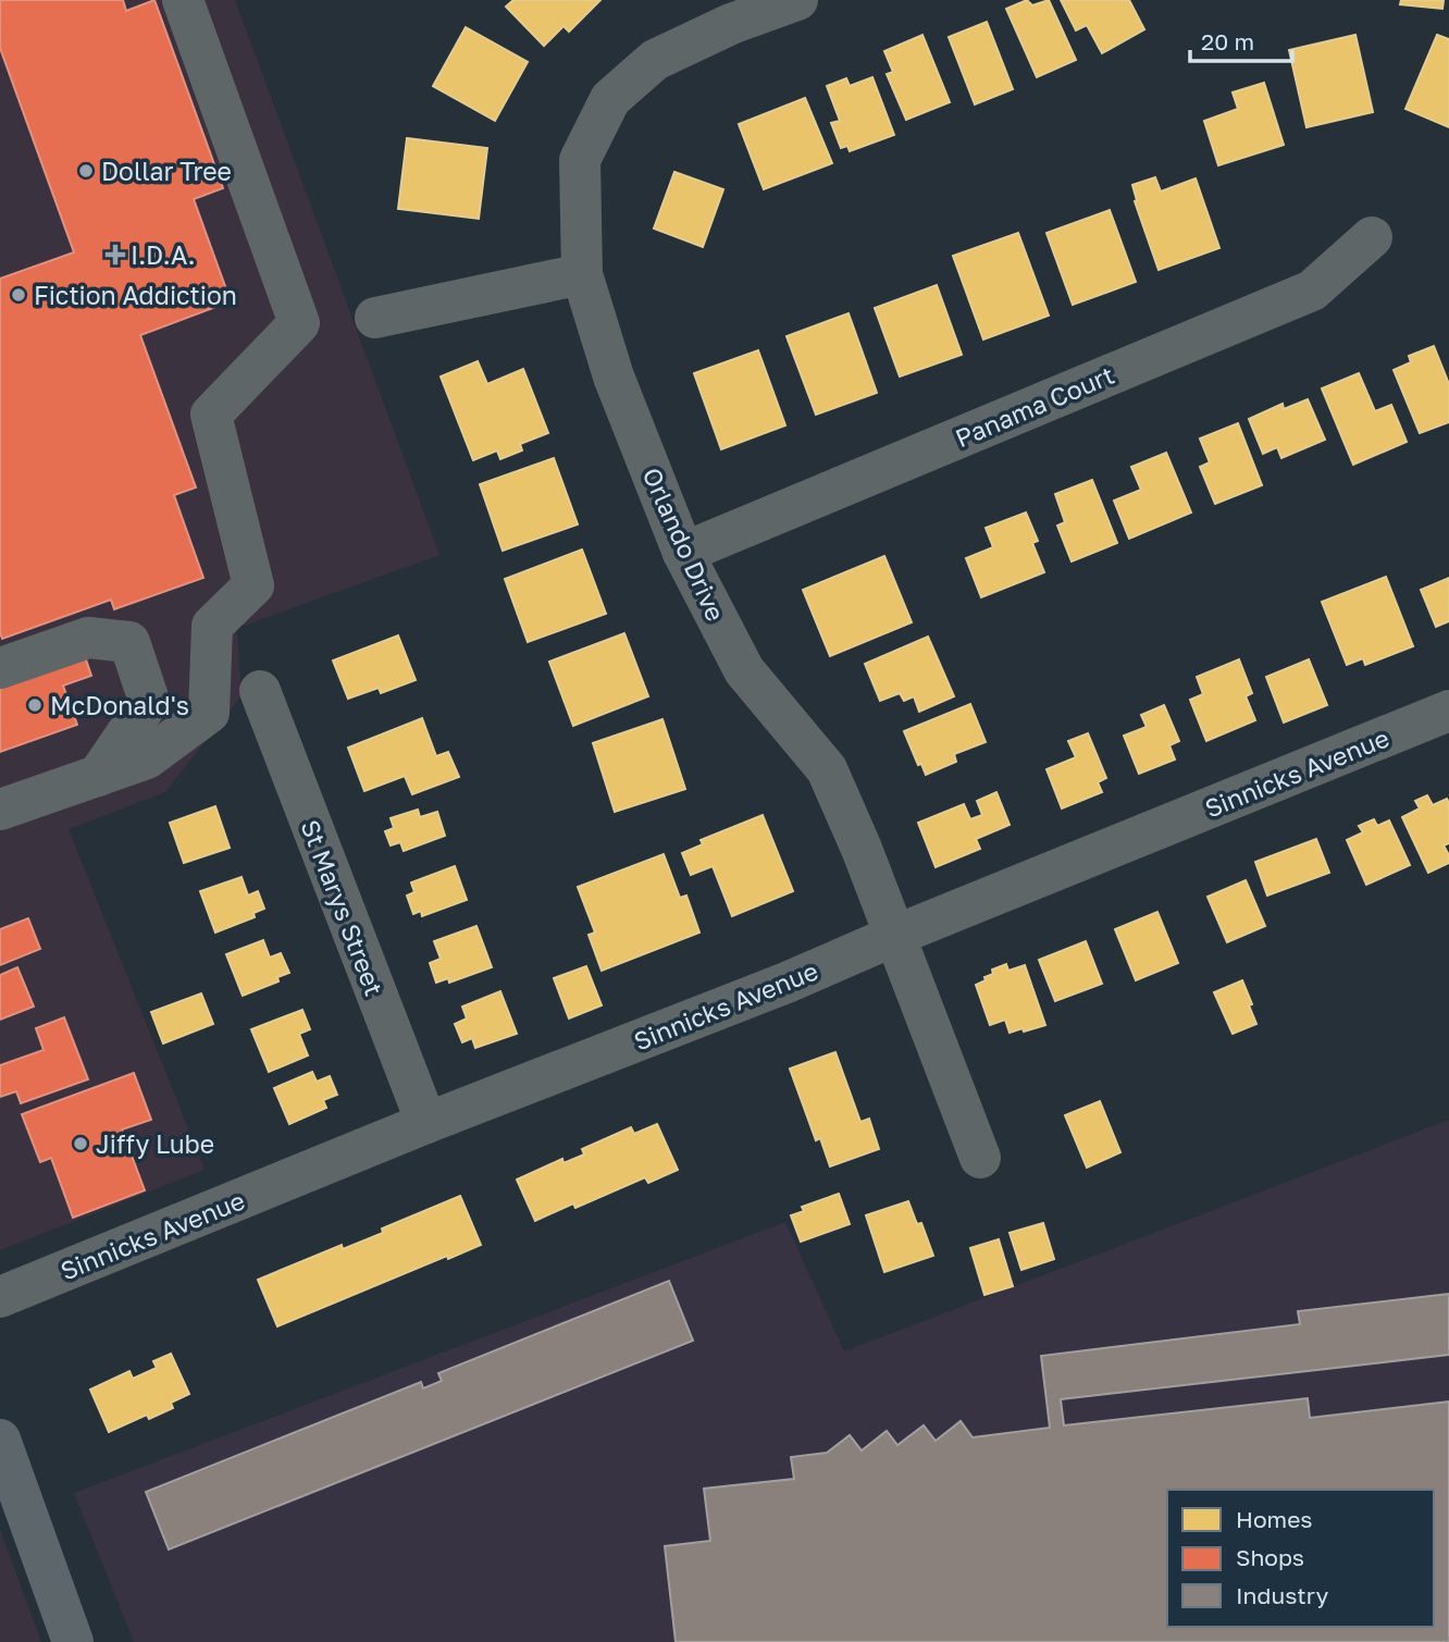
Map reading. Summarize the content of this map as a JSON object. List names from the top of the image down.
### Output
{
  "streets": {
    "street": [
      "Panama Court",
      "Orlando Drive",
      "Sinnicks Avenue",
      "St Marys Street"
    ]
  },
  "crossings": [
    ["Panama Court", "Orlando Drive"],
    ["Orlando Drive", "Sinnicks Avenue"],
    ["Sinnicks Avenue", "St Marys Street"]
  ],
  "places": {
    "other": [
      "Dollar Tree",
      "Fiction Addiction",
      "McDonald's",
      "Jiffy Lube"
    ],
    "health": ["I.D.A."]
  },
  "legend": ["Homes", "Shops", "Industry"],
  "scale_bar": "20 m"
}
